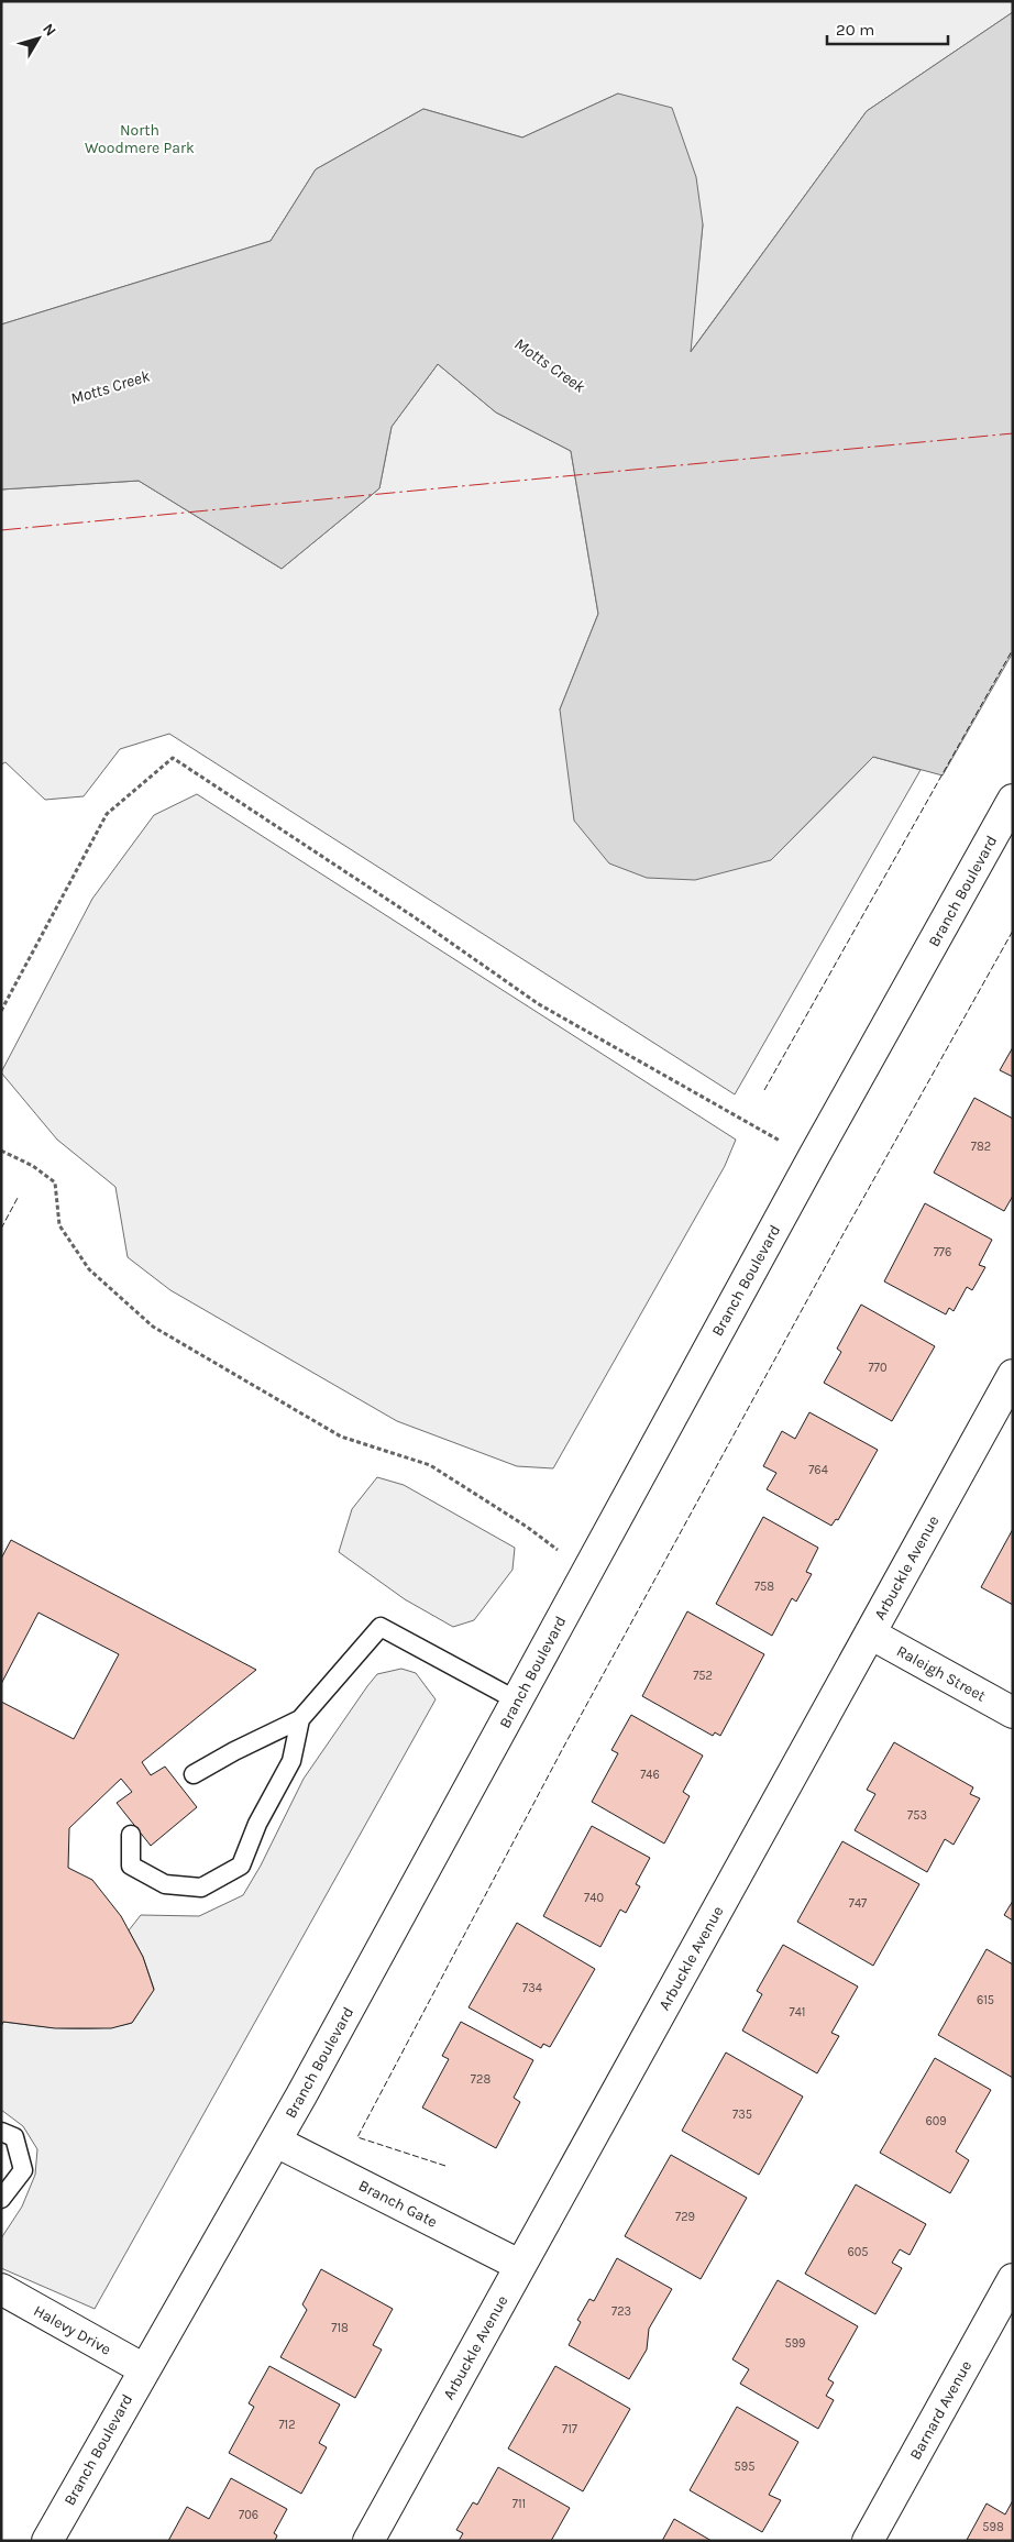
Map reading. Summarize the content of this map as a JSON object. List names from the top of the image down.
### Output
{
  "streets": {
    "street": [
      "Branch Boulevard",
      "Arbuckle Avenue",
      "Raleigh Street",
      "Branch Gate",
      "Halevy Drive",
      "Barnard Avenue"
    ]
  },
  "crossings": [
    ["Branch Boulevard", "Branch Gate"],
    ["Branch Boulevard", "Halevy Drive"],
    ["Arbuckle Avenue", "Raleigh Street"],
    ["Arbuckle Avenue", "Branch Gate"]
  ],
  "water": ["Motts Creek"],
  "parks": ["North Woodmere Park"],
  "house_numbers": [
    "782",
    "776",
    "770",
    "764",
    "758",
    "752",
    "746",
    "753",
    "740",
    "747",
    "734",
    "615",
    "741",
    "728",
    "735",
    "609",
    "729",
    "605",
    "723",
    "718",
    "599",
    "712",
    "717",
    "595",
    "711",
    "706",
    "598"
  ],
  "scale_bar": "20 m",
  "north": "top right"
}
